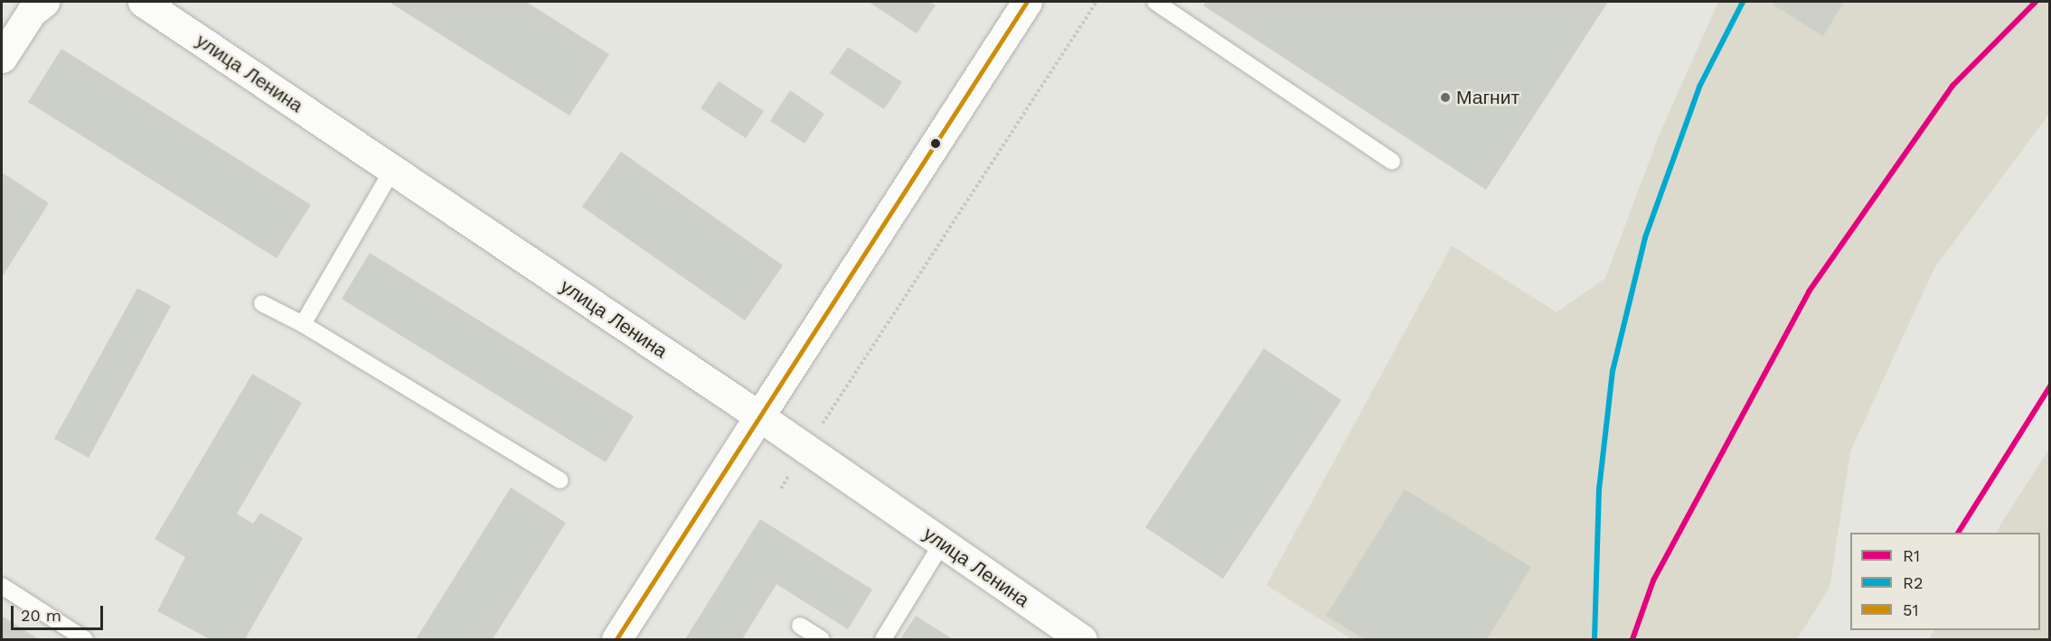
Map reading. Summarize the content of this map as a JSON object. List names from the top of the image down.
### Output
{
  "streets": {
    "street": ["улица Ленина"]
  },
  "places": ["Магнит"],
  "lines": ["transit line R1", "transit line R2", "transit line 51"],
  "legend": ["R1", "R2", "51"],
  "scale_bar": "20 m"
}
